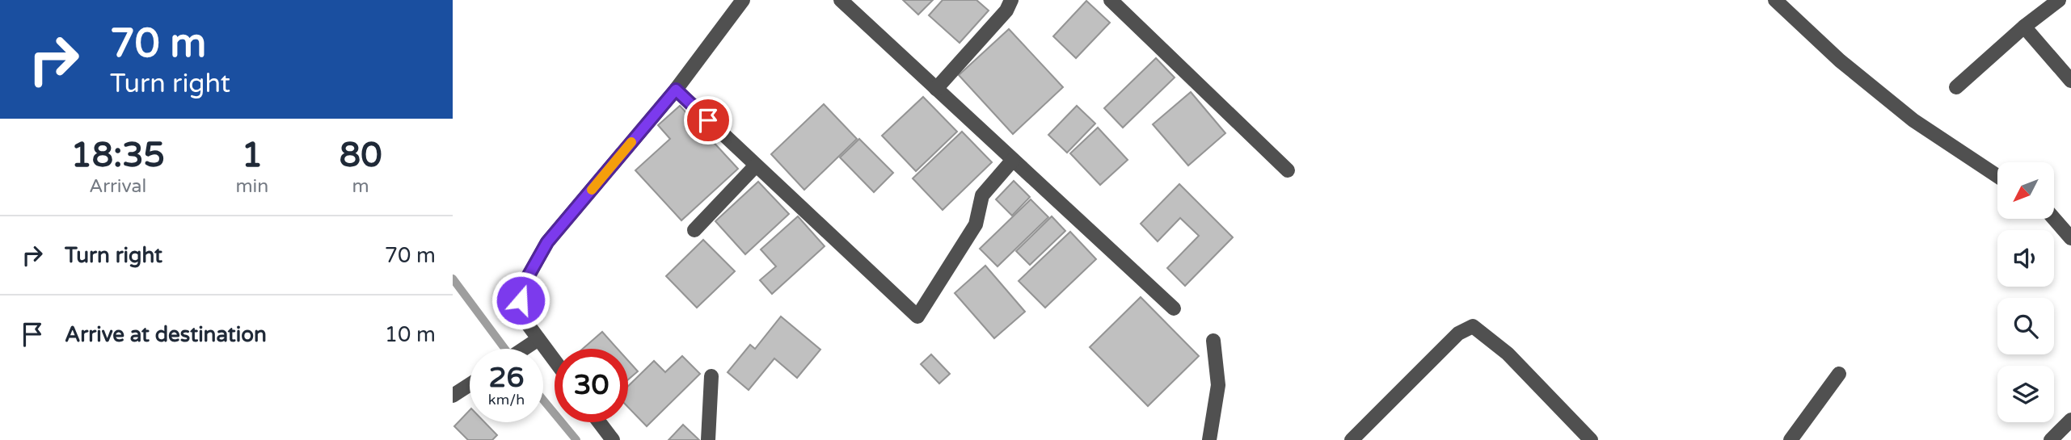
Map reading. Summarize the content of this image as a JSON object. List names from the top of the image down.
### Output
{
  "north": "bottom left",
  "page": {
    "turn": ["70 m", "Turn right"],
    "eta": [
      "18:35",
      "Arrival",
      "1",
      "min",
      "80",
      "m"
    ],
    "list": [
      {
        "name": "Turn right",
        "value": "70 m"
      },
      {
        "name": "Arrive at destination",
        "value": "10 m"
      }
    ],
    "speed": "26 km/h",
    "limit": "30"
  }
}
